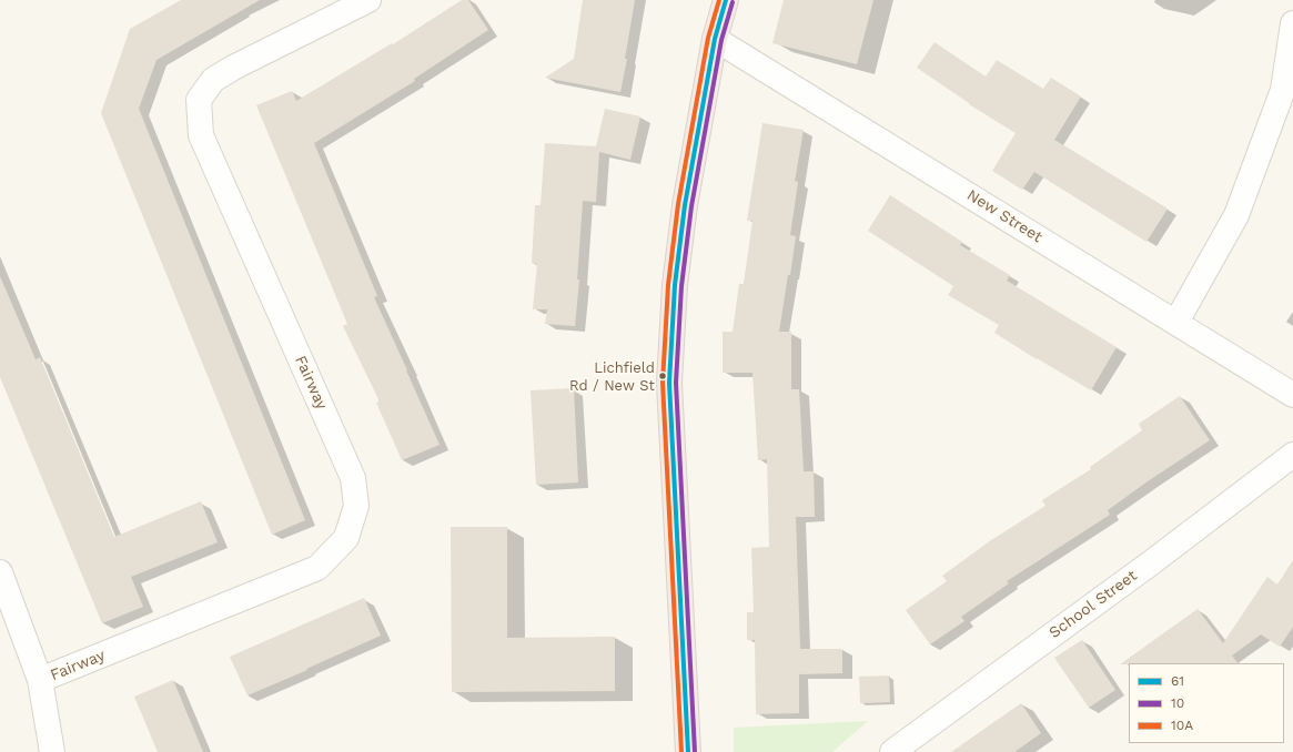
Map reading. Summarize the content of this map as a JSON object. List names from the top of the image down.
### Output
{
  "streets": {
    "street": ["New Street", "Fairway", "School Street"]
  },
  "places": ["Lichfield Rd / New St"],
  "lines": ["transit line 61", "transit line 10A", "transit line 10"],
  "legend": ["61", "10", "10A"]
}
